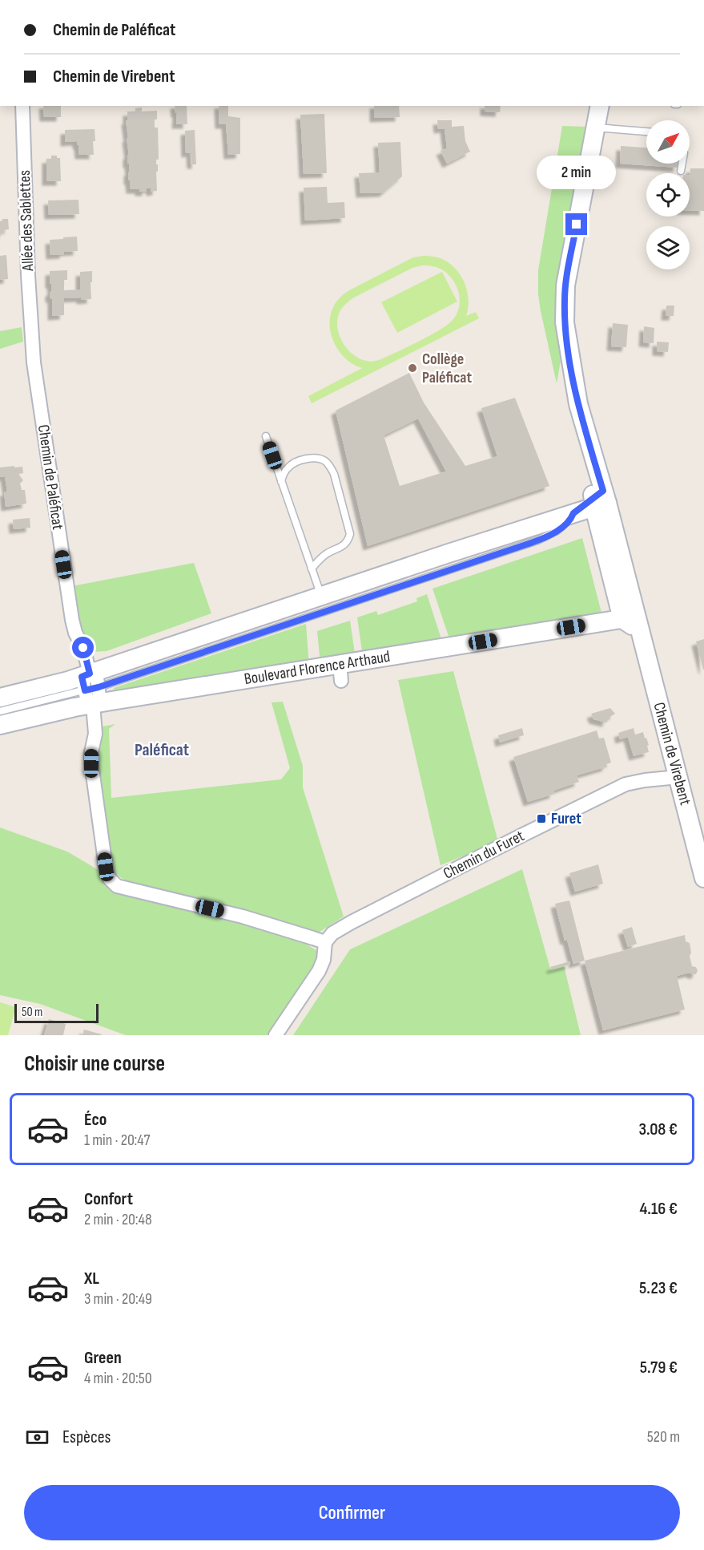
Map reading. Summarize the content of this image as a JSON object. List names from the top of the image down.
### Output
{
  "streets": {
    "street": [
      "Allée des Sablettes",
      "Chemin de Paléficat",
      "Boulevard Florence Arthaud",
      "Chemin de Virebent",
      "Chemin du Furet"
    ]
  },
  "crossings": [
    ["Allée des Sablettes", "Chemin de Paléficat"],
    ["Chemin de Paléficat", "Boulevard Florence Arthaud"],
    ["Chemin de Paléficat", "Chemin du Furet"],
    ["Boulevard Florence Arthaud", "Chemin de Virebent"],
    ["Chemin de Virebent", "Chemin du Furet"]
  ],
  "districts": ["Paléficat"],
  "places": {
    "other": ["Collège Paléficat"],
    "transit": ["Furet"]
  },
  "scale_bar": "50 m",
  "north": "top right",
  "page": {
    "banner": ["Chemin de Paléficat", "Chemin de Virebent"],
    "bubble": "2 min",
    "scale": "50 m",
    "heading": "Choisir une course",
    "list": [
      {
        "name": "Éco",
        "note": "1 min · 20:47",
        "value": "3.08 €"
      },
      {
        "name": "Confort",
        "note": "2 min · 20:48",
        "value": "4.16 €"
      },
      {
        "name": "XL",
        "note": "3 min · 20:49",
        "value": "5.23 €"
      },
      {
        "name": "Green",
        "note": "4 min · 20:50",
        "value": "5.79 €"
      }
    ],
    "pay": ["Espèces", "520 m"],
    "buttons": "Confirmer"
  }
}
